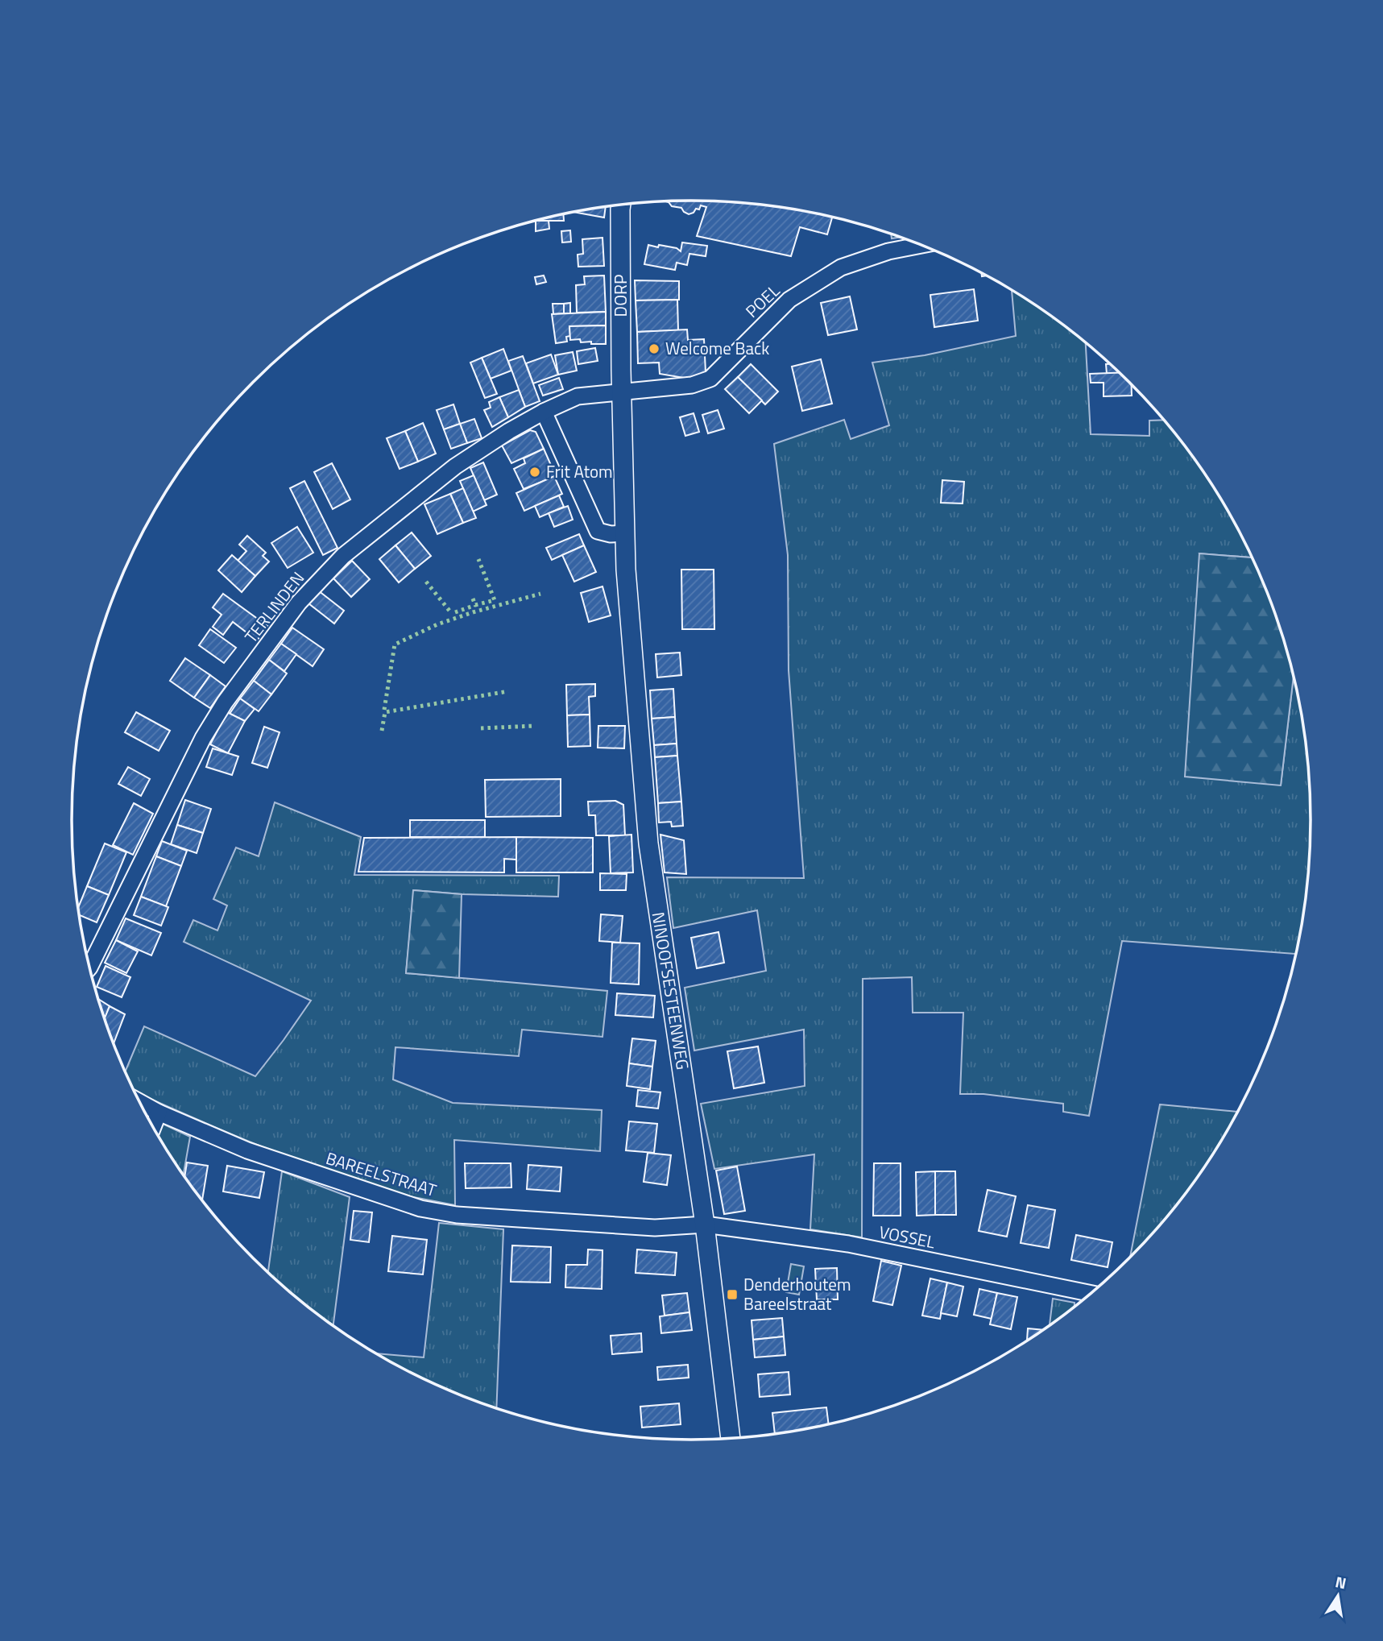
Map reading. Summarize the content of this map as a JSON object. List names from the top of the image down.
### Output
{
  "streets": {
    "street": [
      "DORP",
      "POEL",
      "TERLINDEN",
      "NINOOFSESTEENWEG",
      "BAREELSTRAAT",
      "VOSSEL"
    ]
  },
  "crossings": [
    ["DORP", "POEL"],
    ["DORP", "TERLINDEN"],
    ["DORP", "NINOOFSESTEENWEG"],
    ["POEL", "TERLINDEN"],
    ["POEL", "NINOOFSESTEENWEG"],
    ["TERLINDEN", "NINOOFSESTEENWEG"],
    ["NINOOFSESTEENWEG", "BAREELSTRAAT"],
    ["NINOOFSESTEENWEG", "VOSSEL"],
    ["BAREELSTRAAT", "VOSSEL"]
  ],
  "places": {
    "other": ["Welcome Back", "Frit Atom"],
    "transit": ["Denderhoutem Bareelstraat"]
  },
  "north": "top"
}
